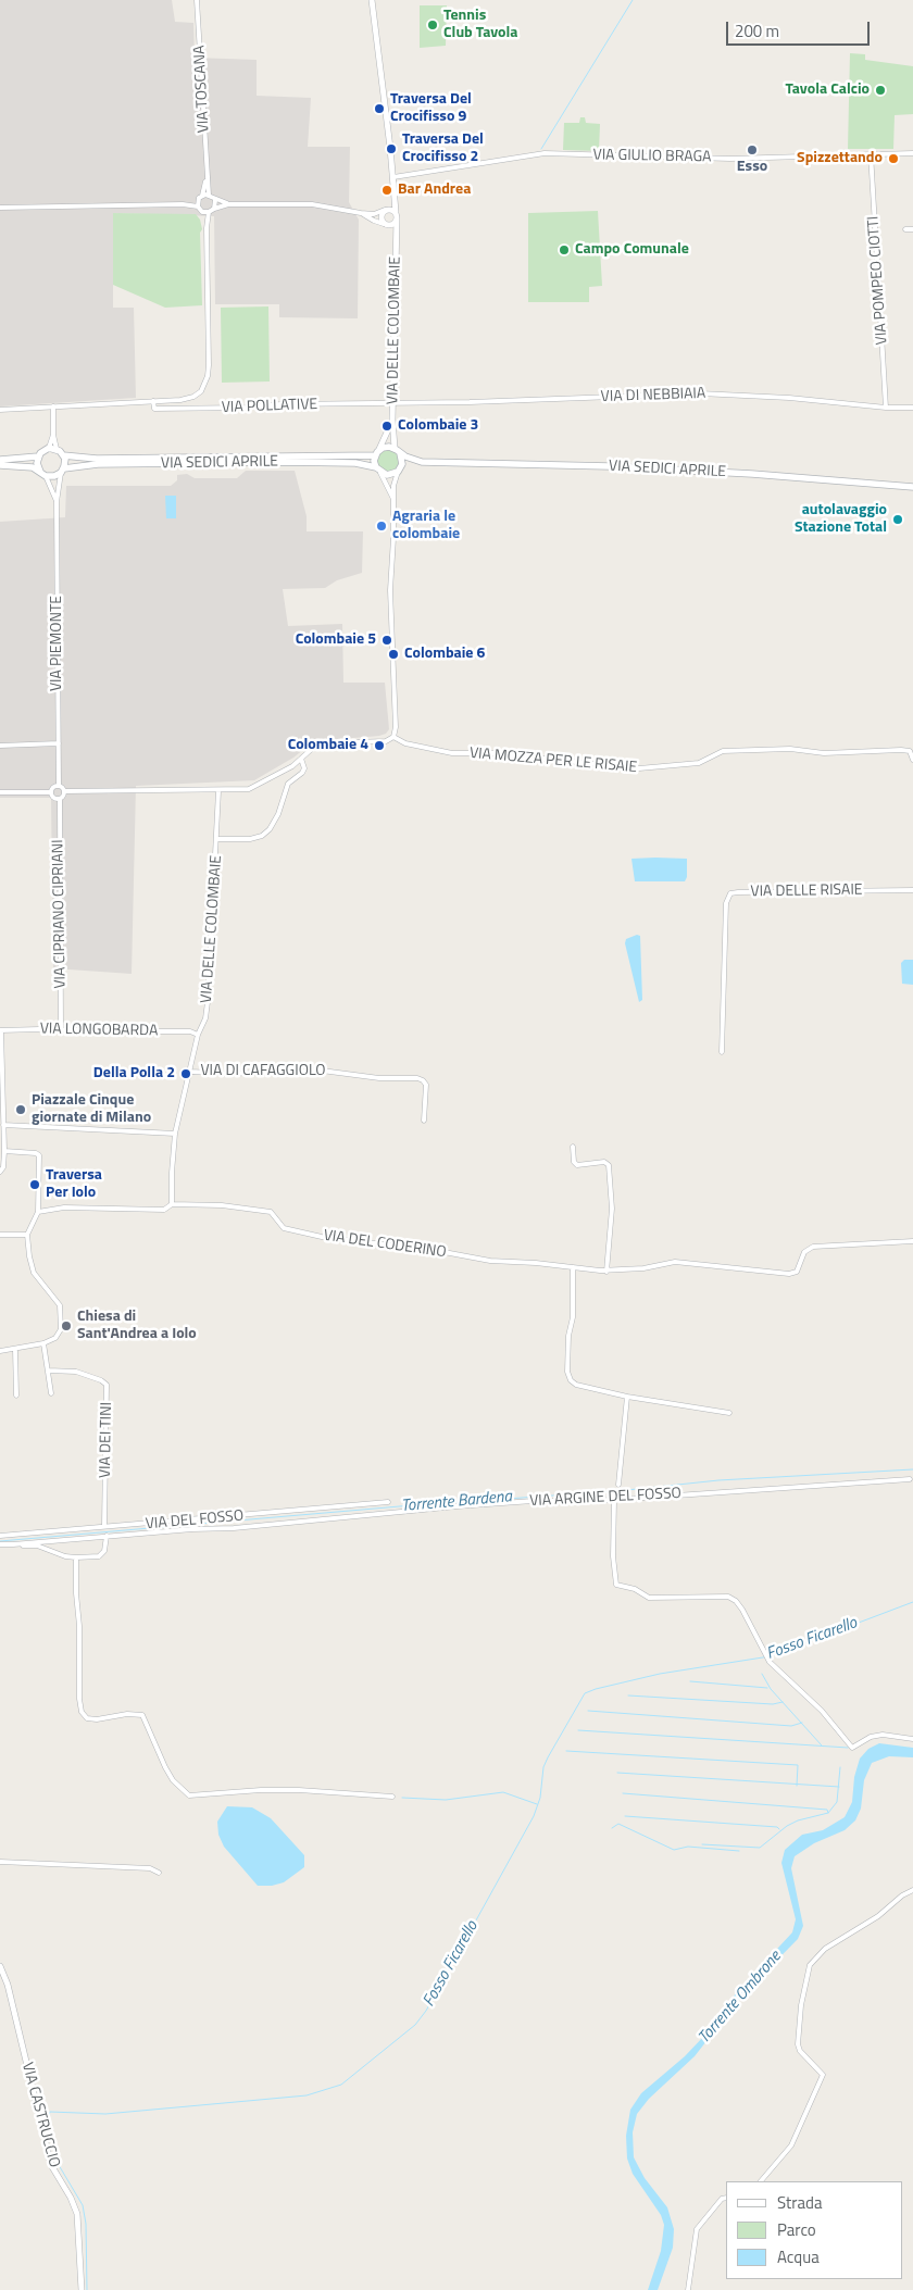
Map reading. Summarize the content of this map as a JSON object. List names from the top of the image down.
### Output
{
  "streets": {
    "main road": ["VIA SEDICI APRILE"],
    "street": [
      "VIA TOSCANA",
      "VIA GIULIO BRAGA",
      "VIA POMPEO CIOTTI",
      "VIA DELLE COLOMBAIE",
      "VIA DI NEBBIAIA",
      "VIA POLLATIVE",
      "VIA PIEMONTE",
      "VIA MOZZA PER LE RISAIE",
      "VIA DELLE RISAIE",
      "VIA CIPRIANO CIPRIANI",
      "VIA LONGOBARDA",
      "VIA DI CAFAGGIOLO",
      "VIA DEL CODERINO",
      "VIA DEI TINI",
      "VIA ARGINE DEL FOSSO",
      "VIA DEL FOSSO",
      "VIA CASTRUCCIO"
    ]
  },
  "crossings": [
    ["VIA GIULIO BRAGA", "VIA POMPEO CIOTTI"],
    ["VIA POMPEO CIOTTI", "VIA DI NEBBIAIA"],
    ["VIA DELLE COLOMBAIE", "VIA DI NEBBIAIA"],
    ["VIA DELLE COLOMBAIE", "VIA POLLATIVE"],
    ["VIA DELLE COLOMBAIE", "VIA SEDICI APRILE"],
    ["VIA DELLE COLOMBAIE", "VIA LONGOBARDA"],
    ["VIA DELLE COLOMBAIE", "VIA DI CAFAGGIOLO"],
    ["VIA DELLE COLOMBAIE", "VIA DEL CODERINO"],
    ["VIA DI NEBBIAIA", "VIA POLLATIVE"],
    ["VIA SEDICI APRILE", "VIA PIEMONTE"],
    ["VIA PIEMONTE", "VIA CIPRIANO CIPRIANI"],
    ["VIA CIPRIANO CIPRIANI", "VIA LONGOBARDA"],
    ["VIA DEI TINI", "VIA DEL FOSSO"]
  ],
  "water": ["Torrente Bardena", "Fosso Ficarello", "Torrente Ombrone"],
  "places": [
    "Tennis Club Tavola",
    "Tavola Calcio",
    "Traversa Del Crocifisso 9",
    "Traversa Del Crocifisso 2",
    "Esso",
    "Spizzettando",
    "Bar Andrea",
    "Campo Comunale",
    "Colombaie 3",
    "autolavaggio Stazione Total",
    "Agraria le colombaie",
    "Colombaie 5",
    "Colombaie 6",
    "Colombaie 4",
    "Della Polla 2",
    "Piazzale Cinque giornate di Milano",
    "Traversa Per Iolo",
    "Chiesa di Sant'Andrea a Iolo"
  ],
  "legend": ["Strada", "Parco", "Acqua"],
  "scale_bar": "200 m"
}
